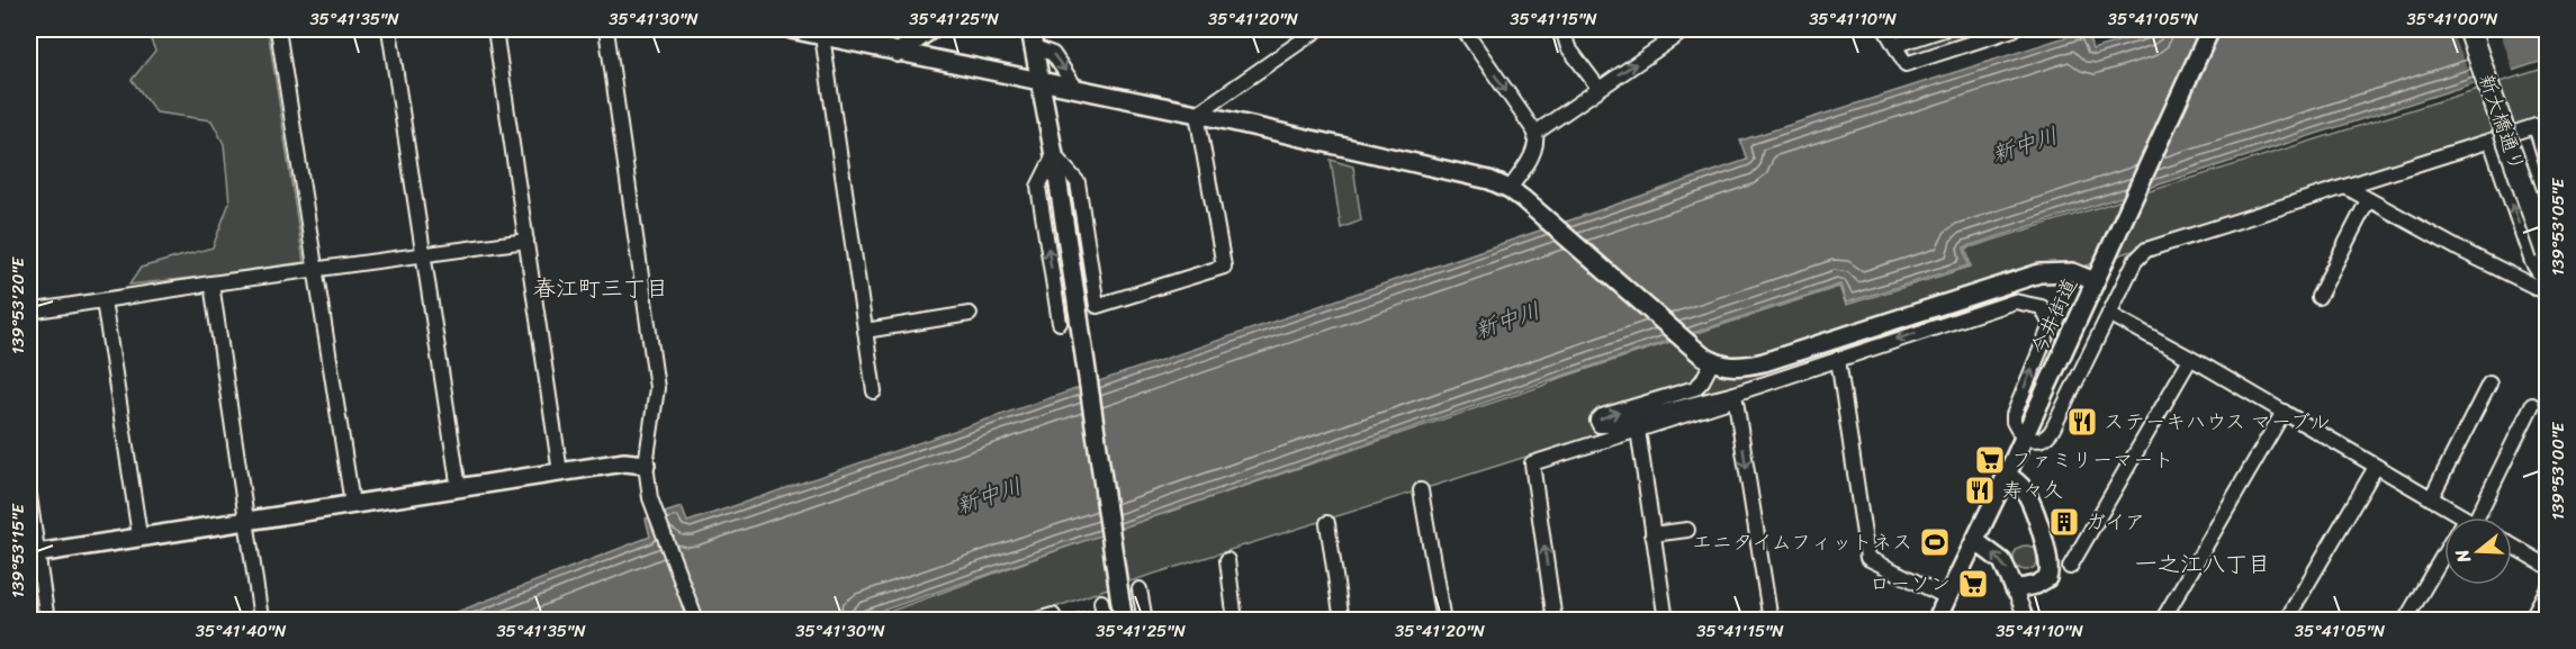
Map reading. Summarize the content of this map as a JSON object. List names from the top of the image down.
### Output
{
  "streets": {
    "main road": ["新大橋通り"],
    "street": ["今井街道"]
  },
  "districts": ["春江町三丁目", "一之江八丁目"],
  "water": ["新中川"],
  "places": {
    "restaurant": ["ステーキハウス マーブル", "寿々久"],
    "supermarket": ["ファミリーマート", "ローソン"],
    "building": ["ガイア"],
    "sports": ["エニタイムフィットネス"]
  },
  "north": "left",
  "coordinates": [
    "35°41'35\"N",
    "35°41'30\"N",
    "35°41'25\"N",
    "35°41'20\"N",
    "35°41'15\"N",
    "35°41'10\"N",
    "35°41'05\"N",
    "35°41'00\"N",
    "139°53'05\"E",
    "139°53'20\"E",
    "139°53'00\"E",
    "139°53'15\"E",
    "35°41'40\"N"
  ]
}
